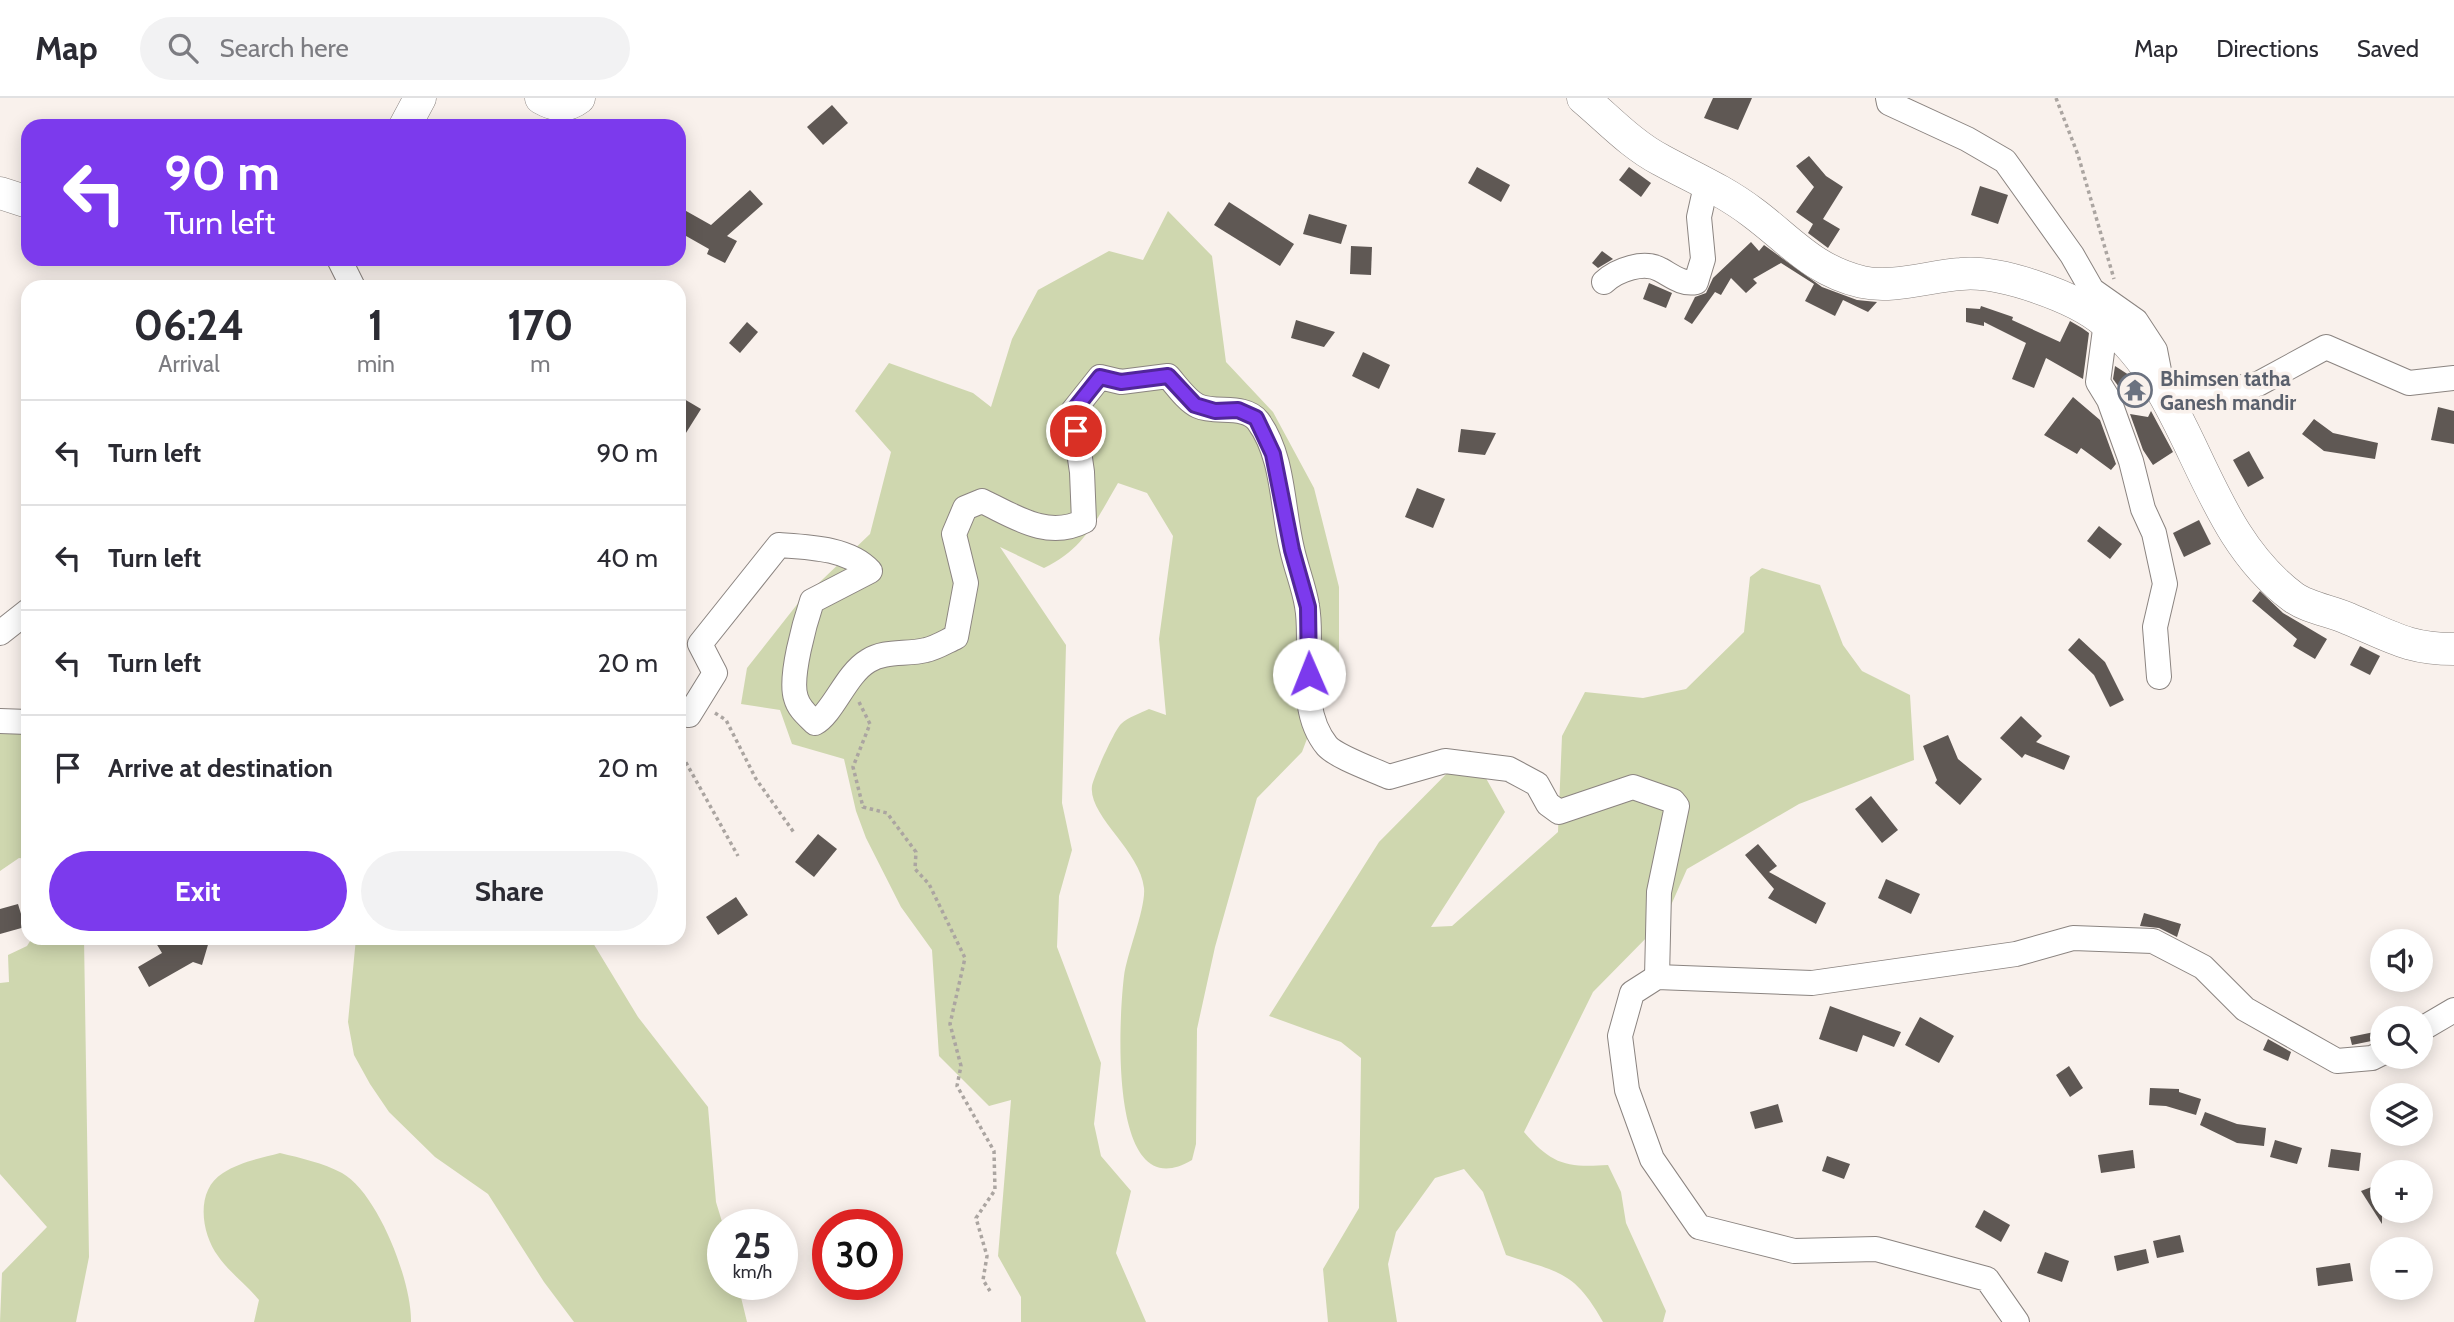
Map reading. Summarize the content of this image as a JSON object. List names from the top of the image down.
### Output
{
  "places": {
    "temple": ["Bhimsen tatha Ganesh mandir"]
  },
  "page": {
    "header": "Map",
    "search": "Search here",
    "nav": ["Map", "Directions", "Saved"],
    "turn": ["90 m", "Turn left"],
    "eta": [
      "06:24",
      "Arrival",
      "1",
      "min",
      "170",
      "m"
    ],
    "list": [
      {
        "name": "Turn left",
        "value": "90 m"
      },
      {
        "name": "Turn left",
        "value": "40 m"
      },
      {
        "name": "Turn left",
        "value": "20 m"
      },
      {
        "name": "Arrive at destination",
        "value": "20 m"
      }
    ],
    "buttons": ["Exit", "Share"],
    "map_buttons": ["+", "−"],
    "speed": "25 km/h",
    "limit": "30"
  }
}
